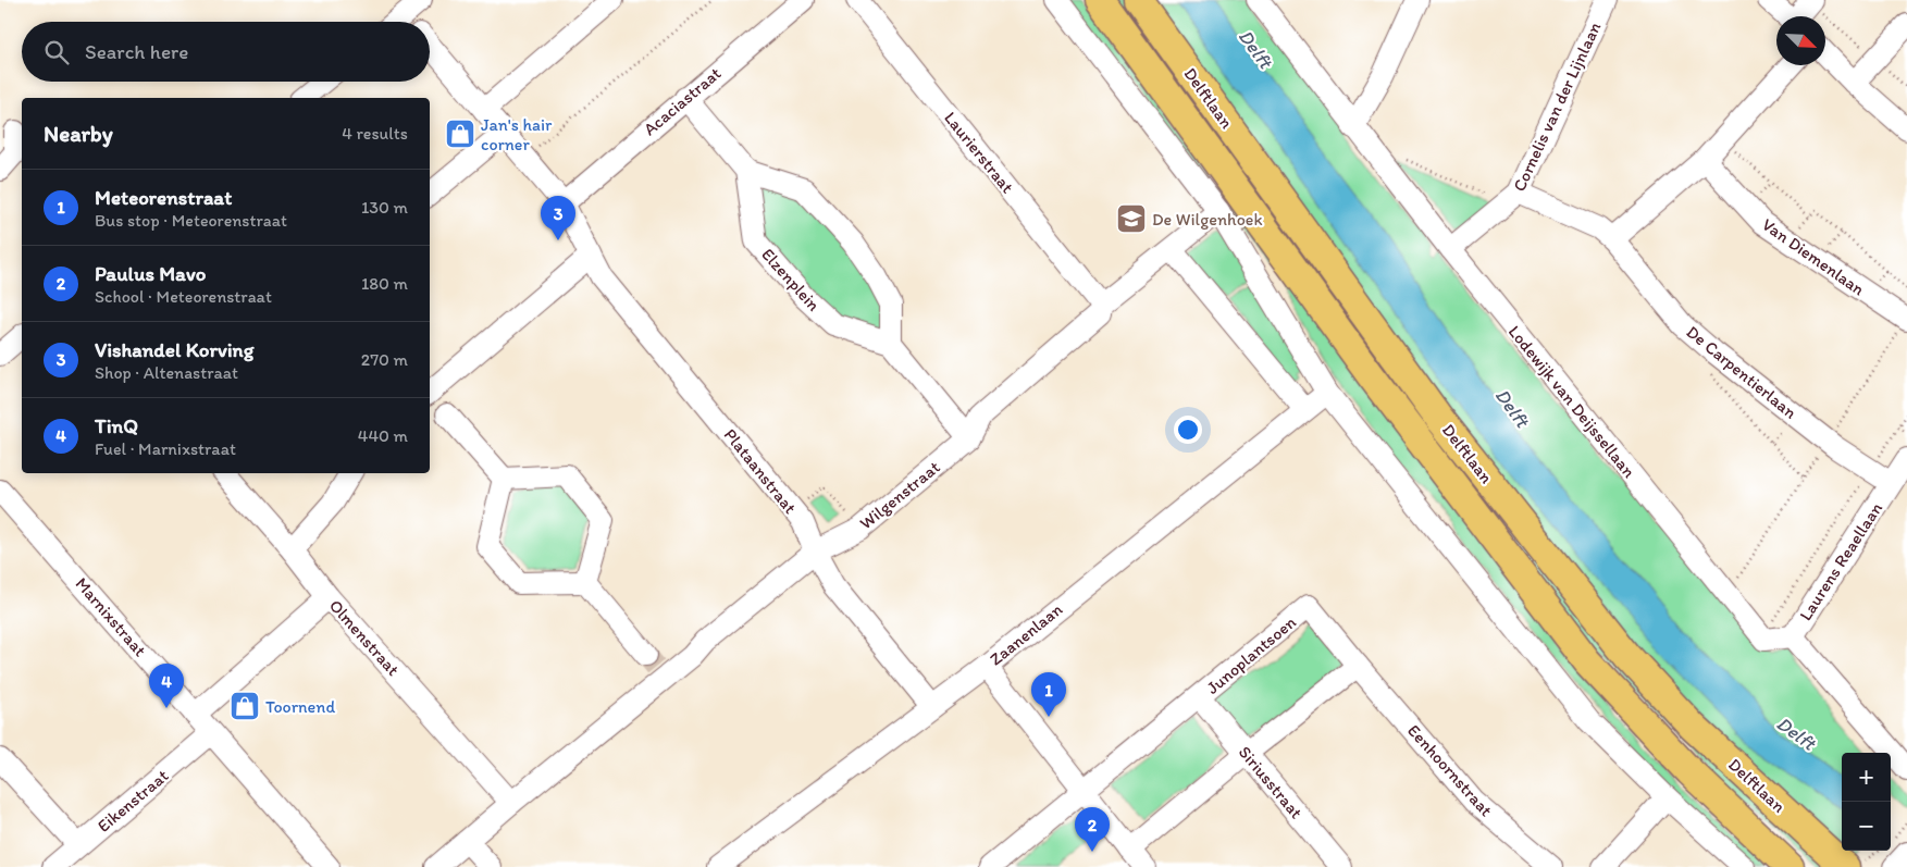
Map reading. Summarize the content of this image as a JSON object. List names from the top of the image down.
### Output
{
  "streets": {
    "main road": ["Delftlaan"],
    "street": [
      "Acaciastraat",
      "Cornelis van der Lijnlaan",
      "Laurierstraat",
      "Van Diemenlaan",
      "Elzenplein",
      "De Carpentierlaan",
      "Lodewijk van Deijssellaan",
      "Plataanstraat",
      "Wilgenstraat",
      "Laurens Reaellaan",
      "Marnixstraat",
      "Zaanenlaan",
      "Olmenstraat",
      "Junoplantsoen",
      "Eenhoornstraat",
      "Siriusstraat",
      "Eikenstraat"
    ]
  },
  "crossings": [
    ["Acaciastraat", "Plataanstraat"],
    ["Cornelis van der Lijnlaan", "De Carpentierlaan"],
    ["Cornelis van der Lijnlaan", "Lodewijk van Deijssellaan"],
    ["Laurierstraat", "Wilgenstraat"],
    ["De Carpentierlaan", "Laurens Reaellaan"],
    ["Plataanstraat", "Wilgenstraat"],
    ["Plataanstraat", "Zaanenlaan"],
    ["Wilgenstraat", "Olmenstraat"],
    ["Marnixstraat", "Eikenstraat"],
    ["Junoplantsoen", "Eenhoornstraat"],
    ["Junoplantsoen", "Siriusstraat"]
  ],
  "water": ["Delft"],
  "places": {
    "shop": ["Jan's hair corner", "Toornend"],
    "school or university": ["De Wilgenhoek"]
  },
  "north": "bottom right",
  "page": {
    "search": "Search here",
    "heading": ["Nearby", "4 results"],
    "list": [
      {
        "mark": "1",
        "name": "Meteorenstraat",
        "note": "Bus stop · Meteorenstraat",
        "value": "130 m"
      },
      {
        "mark": "2",
        "name": "Paulus Mavo",
        "note": "School · Meteorenstraat",
        "value": "180 m"
      },
      {
        "mark": "3",
        "name": "Vishandel Korving",
        "note": "Shop · Altenastraat",
        "value": "270 m"
      },
      {
        "mark": "4",
        "name": "TinQ",
        "note": "Fuel · Marnixstraat",
        "value": "440 m"
      }
    ],
    "pins": [
      "3",
      "4",
      "1",
      "2"
    ],
    "map_buttons": ["+", "−"]
  }
}
